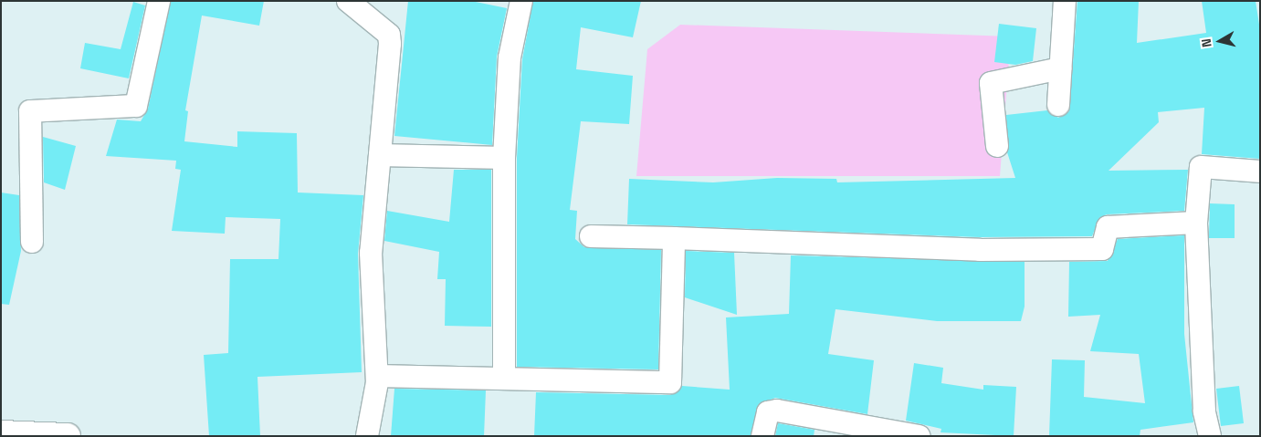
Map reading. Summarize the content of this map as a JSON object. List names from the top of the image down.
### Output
{
  "north": "left"
}
